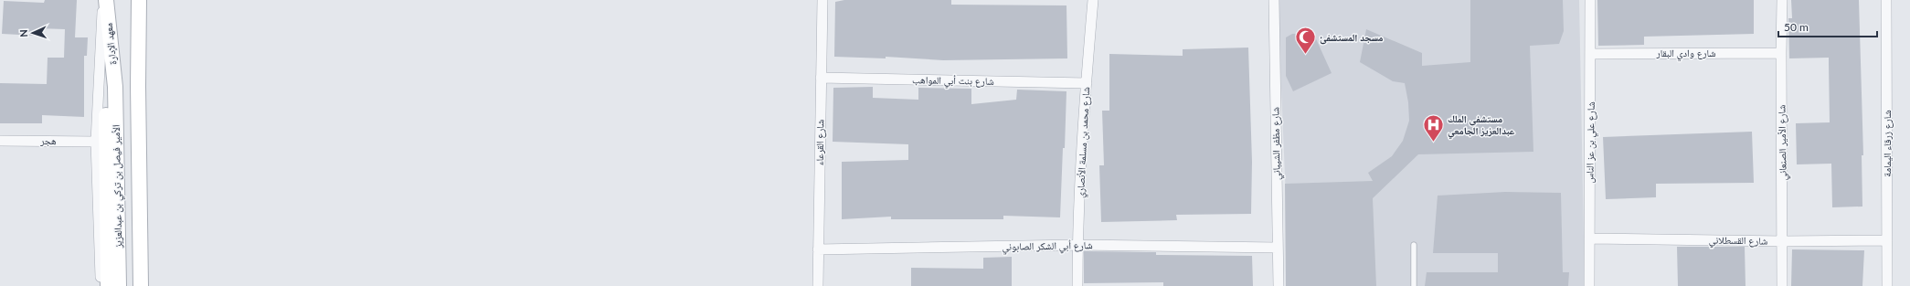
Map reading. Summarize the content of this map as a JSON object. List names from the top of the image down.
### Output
{
  "streets": {
    "main road": ["معهد الإدارة", "الأمير فيصل بن تركي بن عبدالعزيز"],
    "street": [
      "شارع وادي البقار",
      "شارع بنت أبي المواهب",
      "هجر",
      "شارع القرعاء",
      "شارع محمد بن مسلمة الأنصاري",
      "شارع علي بن عز الناس",
      "شارع الأمير الصنعاني",
      "شارع مظفر الشيباني",
      "شارع زرقاء اليمامة",
      "شارع القسطلاني",
      "شارع أبي الشكر الصابوني"
    ]
  },
  "crossings": [
    ["معهد الإدارة", "الأمير فيصل بن تركي بن عبدالعزيز"],
    ["شارع وادي البقار", "شارع علي بن عز الناس"],
    ["شارع وادي البقار", "شارع الأمير الصنعاني"],
    ["شارع بنت أبي المواهب", "شارع القرعاء"],
    ["شارع بنت أبي المواهب", "شارع محمد بن مسلمة الأنصاري"],
    ["شارع القرعاء", "شارع أبي الشكر الصابوني"],
    ["شارع محمد بن مسلمة الأنصاري", "شارع أبي الشكر الصابوني"],
    ["شارع علي بن عز الناس", "شارع القسطلاني"],
    ["شارع الأمير الصنعاني", "شارع القسطلاني"],
    ["شارع مظفر الشيباني", "شارع أبي الشكر الصابوني"],
    ["شارع زرقاء اليمامة", "شارع القسطلاني"]
  ],
  "places": {
    "mosque": ["مسجد المستشفئ"],
    "hospital": ["مستشفى الملك عبدالعزيز الجامعي"]
  },
  "scale_bar": "50 m",
  "north": "left"
}
